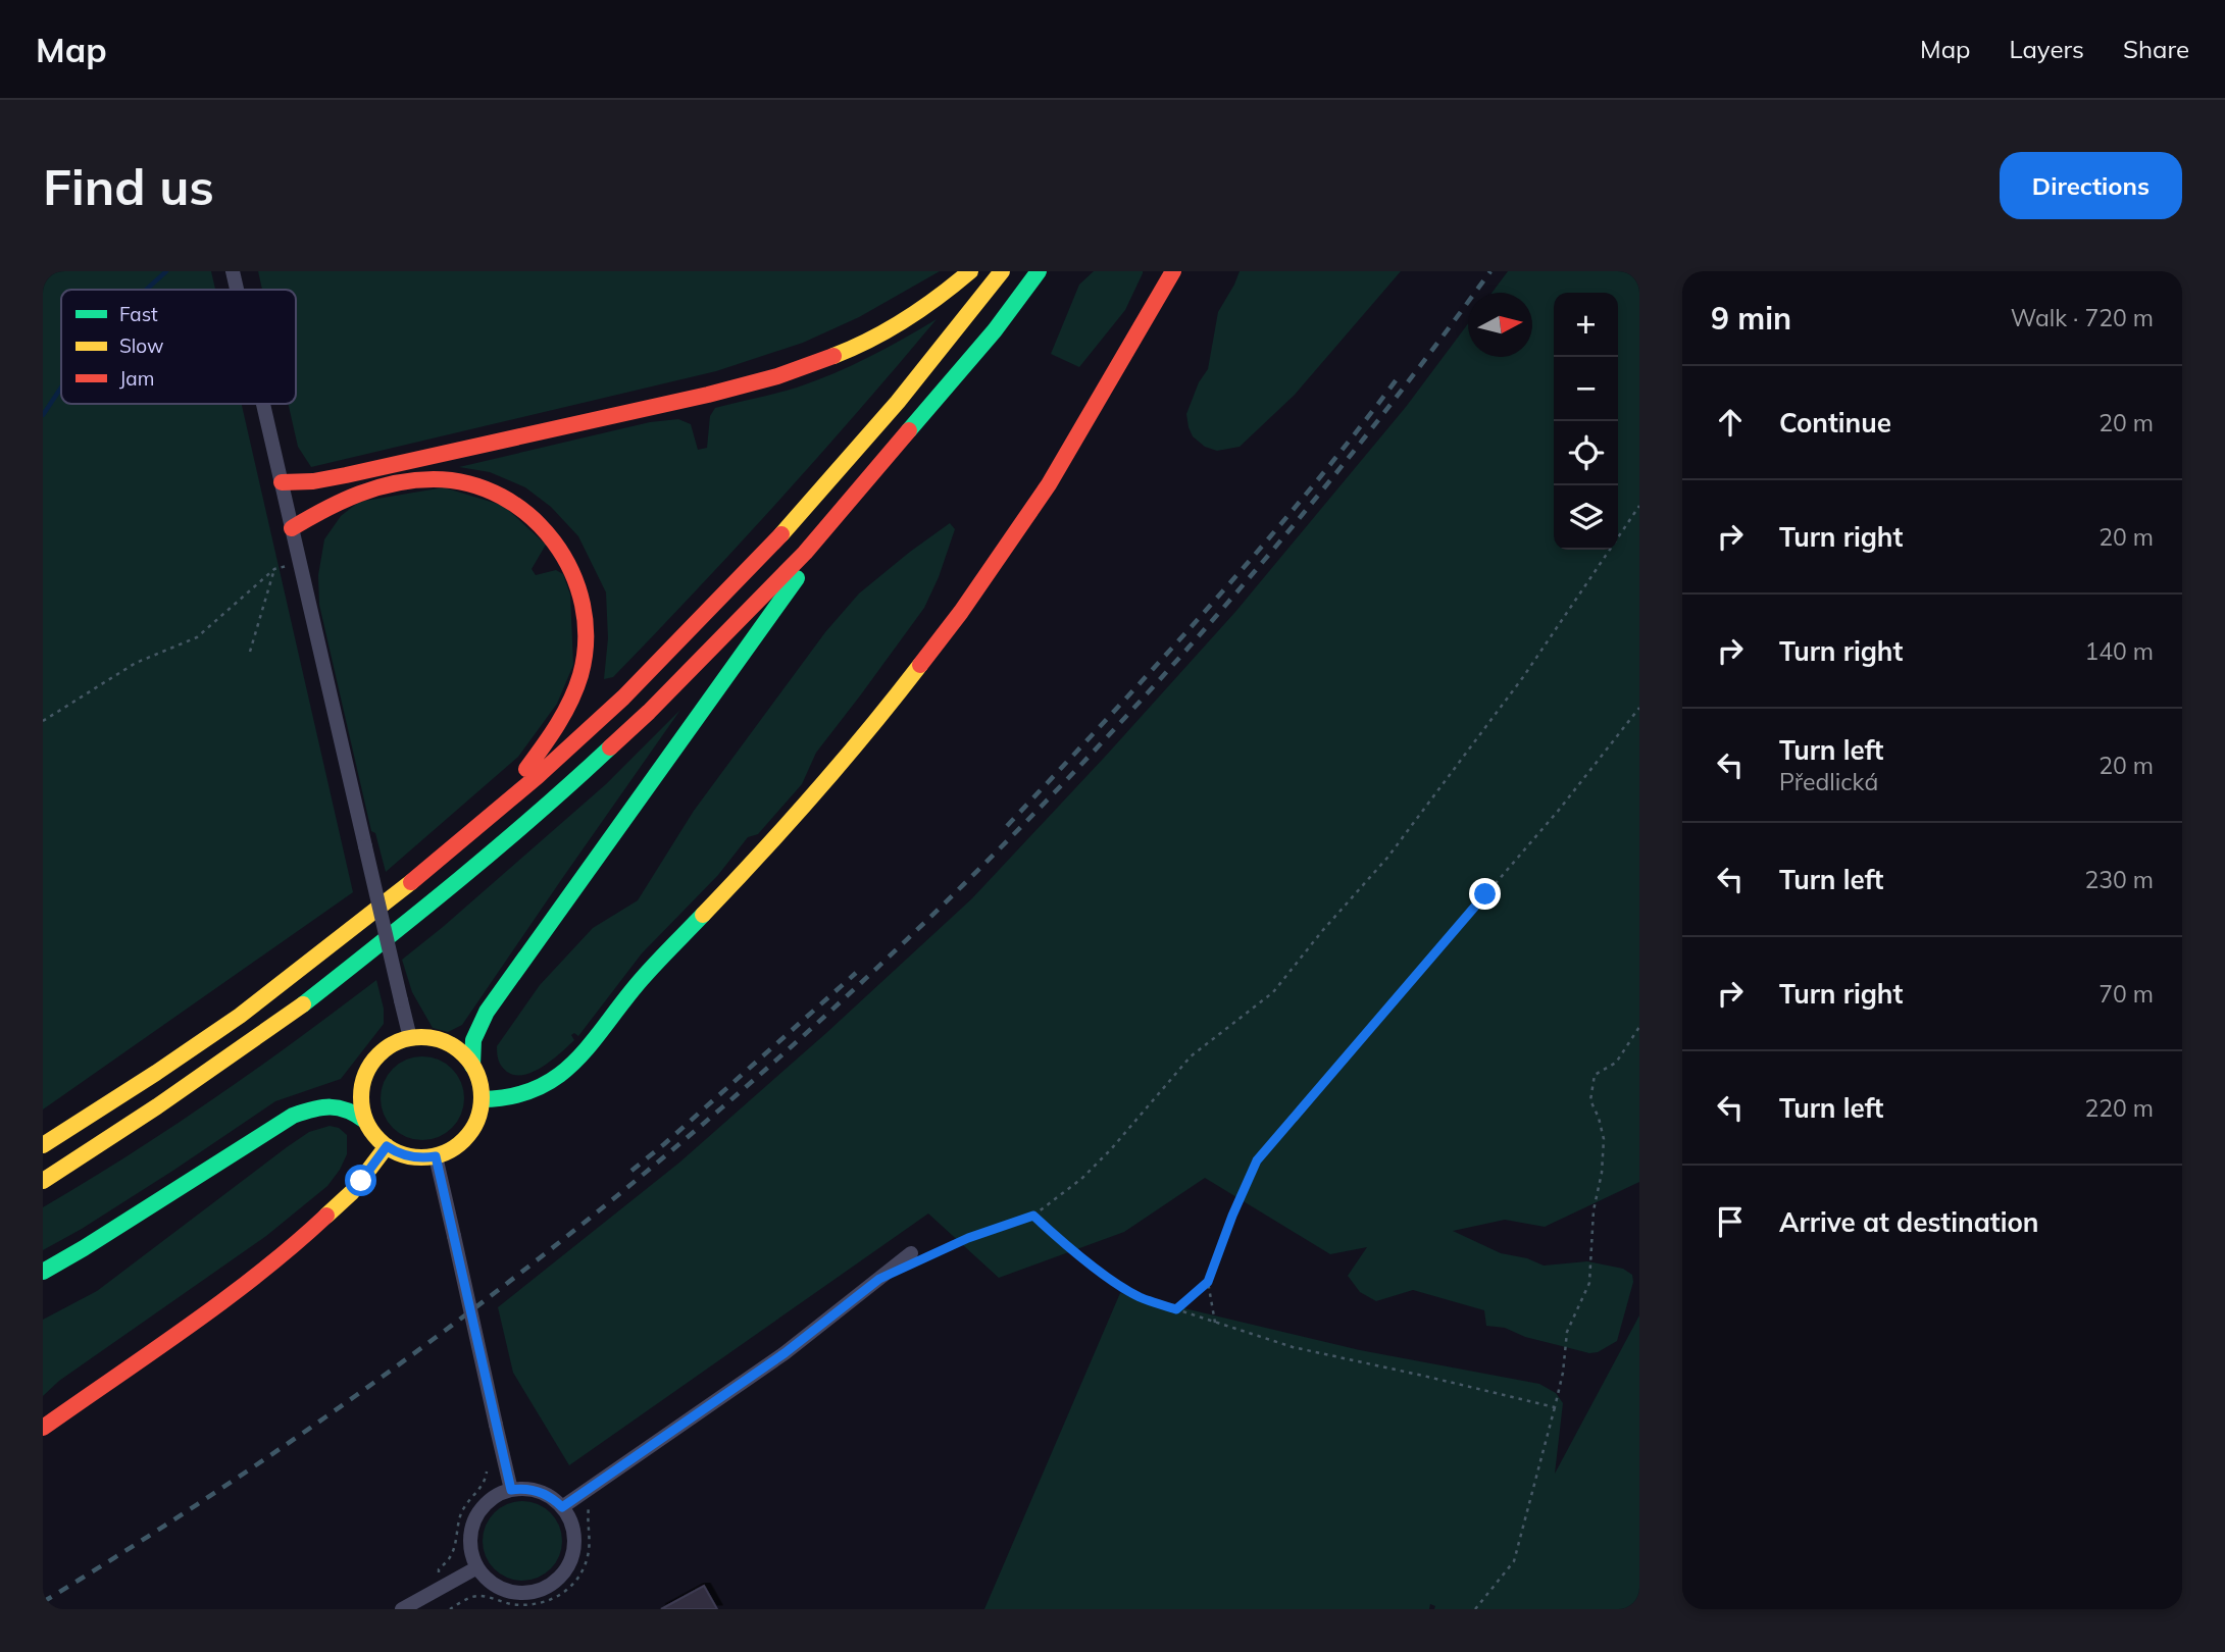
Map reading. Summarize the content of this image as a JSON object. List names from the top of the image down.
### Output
{
  "legend": ["Fast", "Slow", "Jam"],
  "north": "right",
  "page": {
    "header": "Map",
    "nav": ["Map", "Layers", "Share"],
    "buttons": "Directions",
    "title": "Find us",
    "heading": ["9 min", "Walk · 720 m"],
    "map_buttons": ["+", "−"],
    "list": [
      ["Continue", "20 m"],
      ["Turn right", "20 m"],
      ["Turn right", "140 m"],
      ["Turn left", "Předlická", "20 m"],
      ["Turn left", "230 m"],
      ["Turn right", "70 m"],
      ["Turn left", "220 m"],
      "Arrive at destination"
    ]
  }
}
